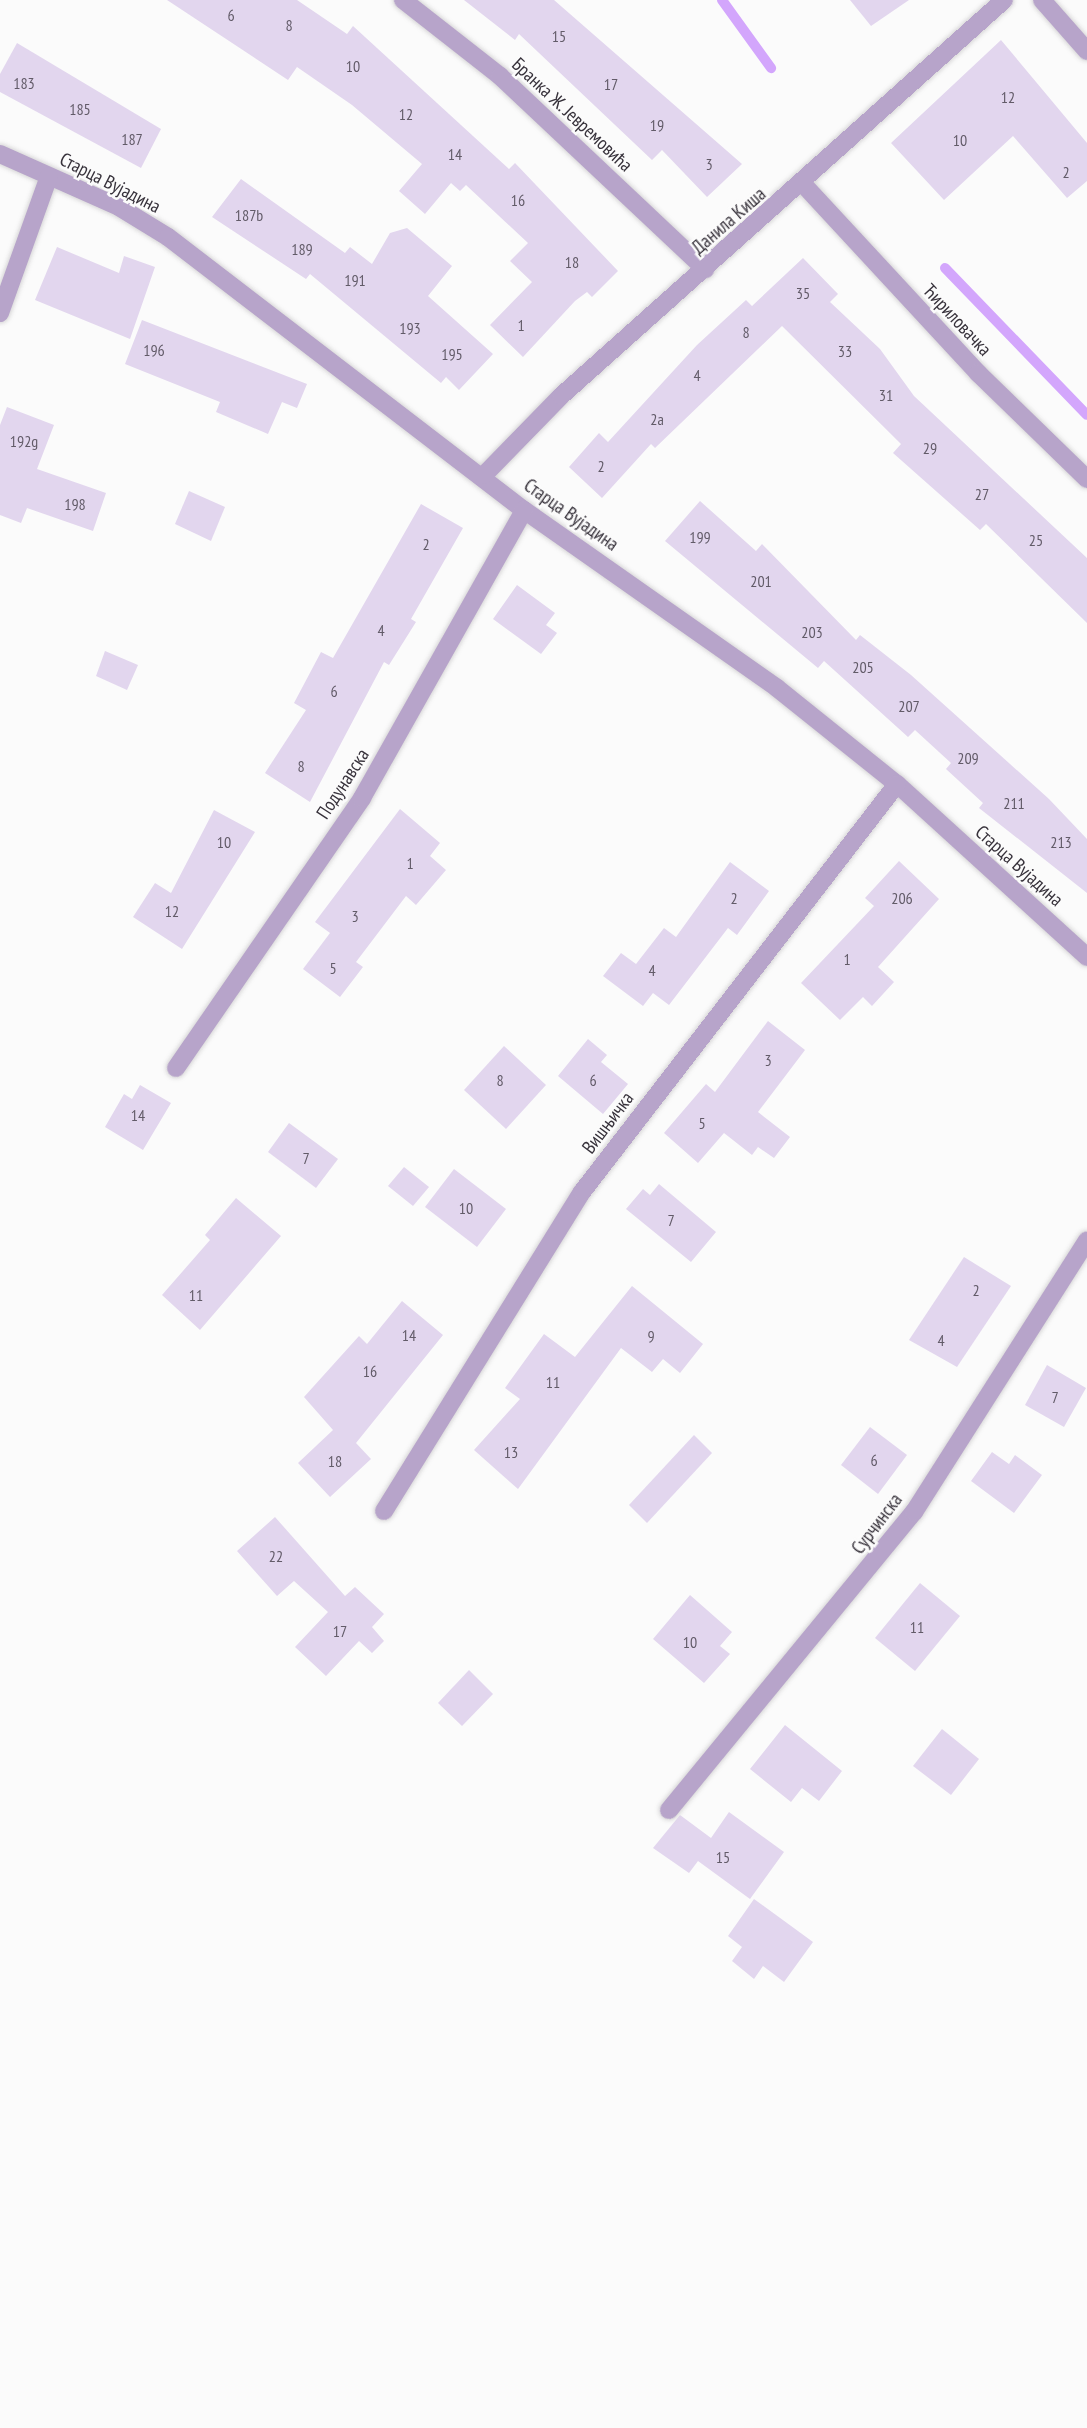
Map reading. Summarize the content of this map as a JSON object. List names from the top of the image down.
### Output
{
  "streets": {
    "street": [
      "Бранка Ж. Јевремовића",
      "Старца Вујадина",
      "Данила Киша",
      "Ћириловачка",
      "Подунавска",
      "Вишњичка",
      "Сурчинска"
    ]
  },
  "crossings": [
    ["Бранка Ж. Јевремовића", "Данила Киша"],
    ["Старца Вујадина", "Данила Киша"],
    ["Старца Вујадина", "Подунавска"],
    ["Старца Вујадина", "Вишњичка"],
    ["Данила Киша", "Ћириловачка"]
  ],
  "house_numbers": [
    "6",
    "8",
    "15",
    "10",
    "183",
    "17",
    "12",
    "185",
    "12",
    "19",
    "187",
    "10",
    "14",
    "3",
    "2",
    "16",
    "187b",
    "189",
    "18",
    "191",
    "35",
    "1",
    "193",
    "8",
    "196",
    "33",
    "195",
    "4",
    "31",
    "2a",
    "192g",
    "29",
    "2",
    "27",
    "198",
    "199",
    "25",
    "2",
    "201",
    "4",
    "203",
    "205",
    "6",
    "207",
    "209",
    "8",
    "211",
    "10",
    "213",
    "1",
    "2",
    "206",
    "12",
    "3",
    "1",
    "5",
    "4",
    "3",
    "8",
    "6",
    "14",
    "5",
    "7",
    "10",
    "7",
    "2",
    "11",
    "14",
    "9",
    "4",
    "16",
    "11",
    "7",
    "13",
    "6",
    "18",
    "22",
    "11",
    "17",
    "10",
    "15"
  ]
}
